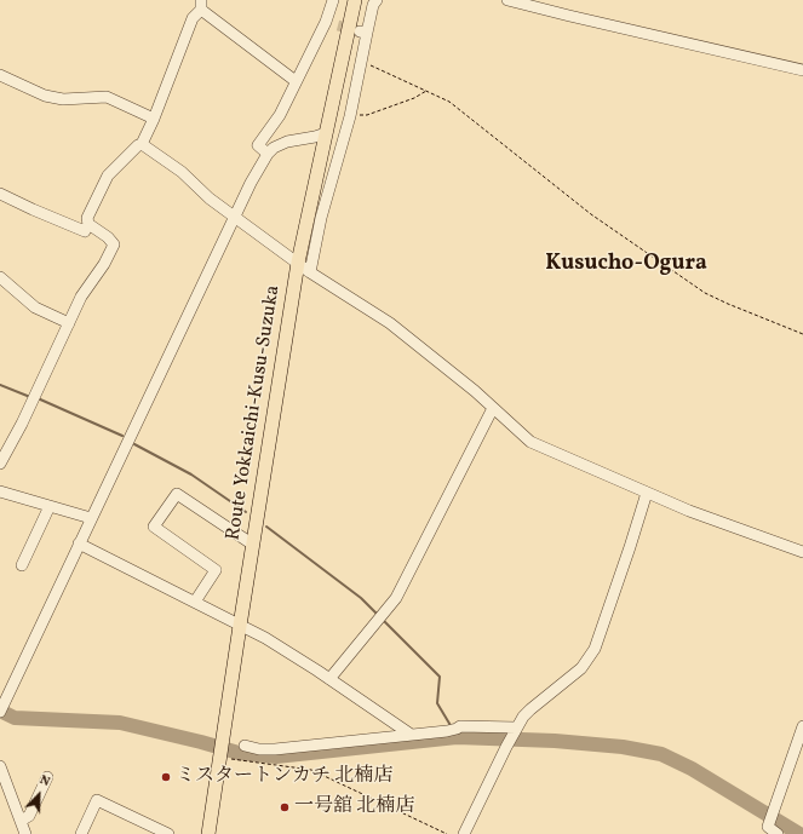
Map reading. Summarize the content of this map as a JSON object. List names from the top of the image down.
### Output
{
  "streets": {
    "main road": ["Route Yokkaichi-Kusu-Suzuka"]
  },
  "districts": ["Kusucho-Ogura"],
  "places": ["ミスタートンカチ 北楠店", "一号舘 北楠店"],
  "north": "top right"
}
